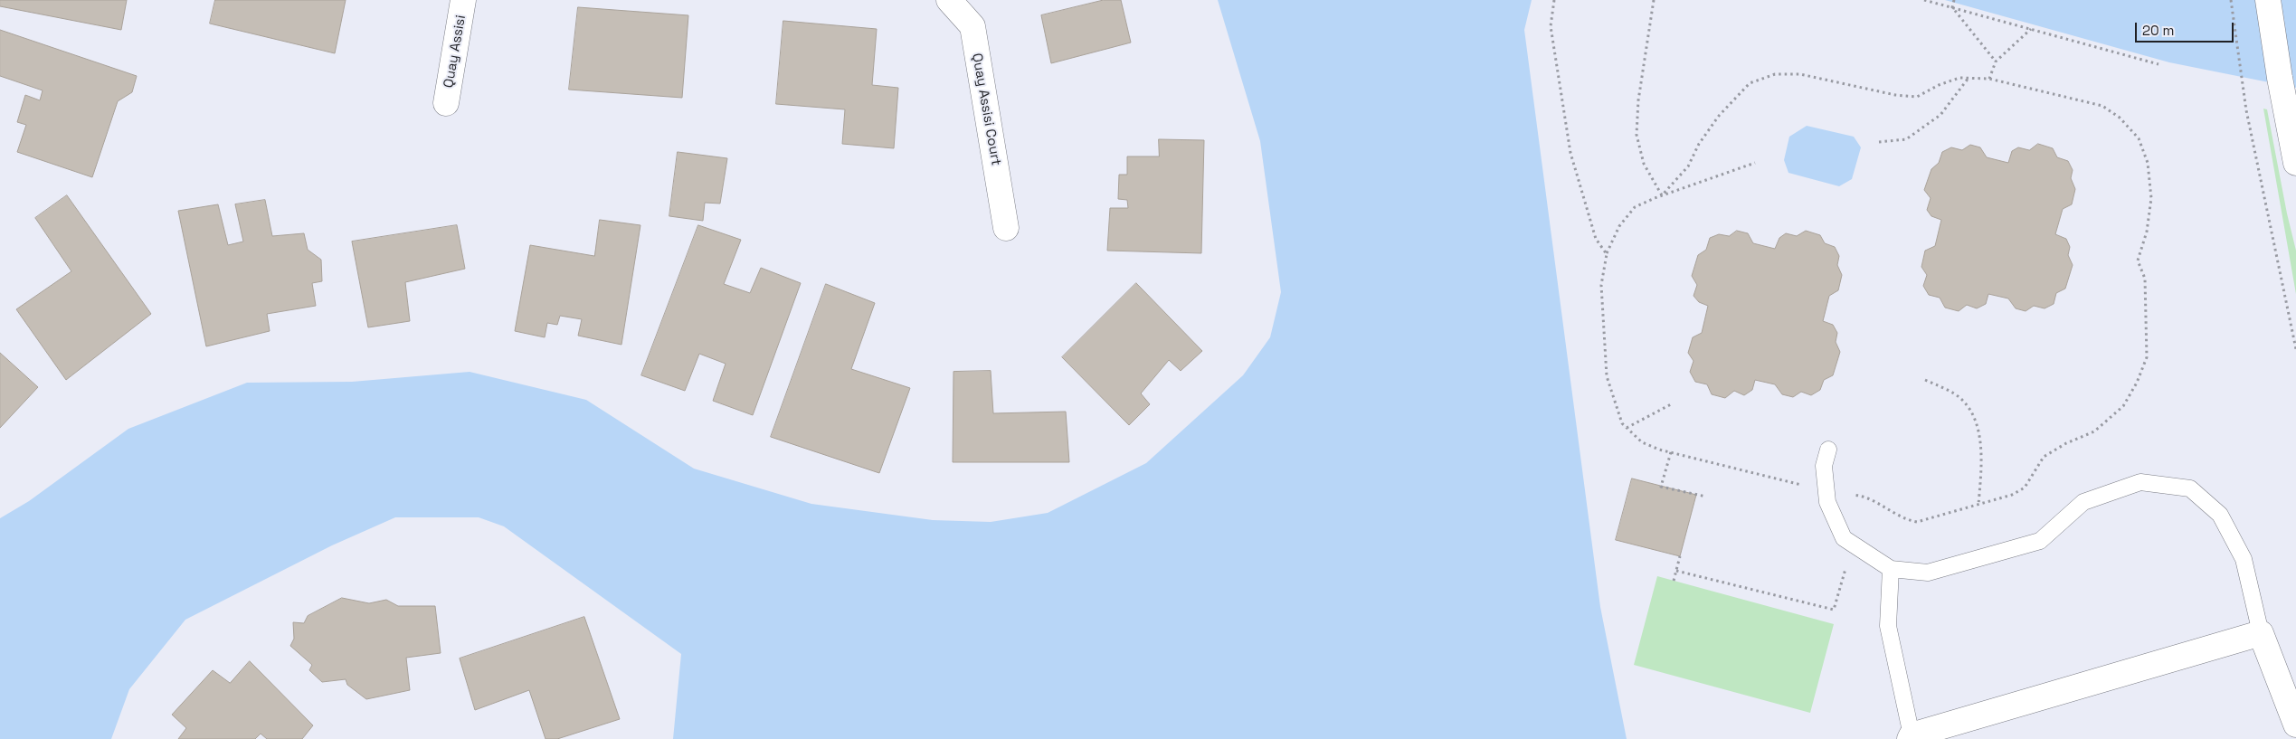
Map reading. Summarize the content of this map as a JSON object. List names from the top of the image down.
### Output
{
  "streets": {
    "street": ["Quay Assisi", "Quay Assisi Court"]
  },
  "scale_bar": "20 m"
}
